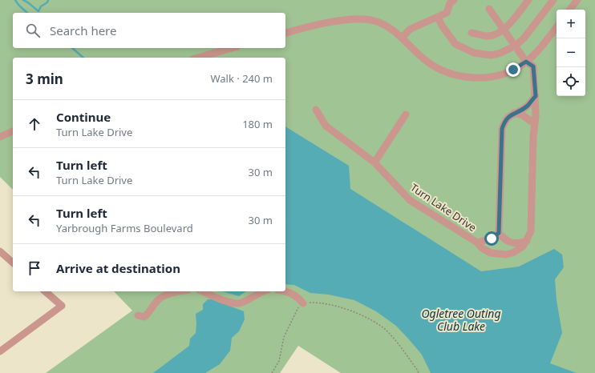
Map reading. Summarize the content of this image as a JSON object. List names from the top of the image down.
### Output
{
  "streets": {
    "street": ["Turn Lake Drive"]
  },
  "water": ["Ogletree Outing Club Lake"],
  "page": {
    "map_buttons": ["+", "−"],
    "search": "Search here",
    "heading": ["3 min", "Walk · 240 m"],
    "list": [
      ["Continue", "Turn Lake Drive", "180 m"],
      ["Turn left", "Turn Lake Drive", "30 m"],
      ["Turn left", "Yarbrough Farms Boulevard", "30 m"],
      "Arrive at destination"
    ]
  }
}
